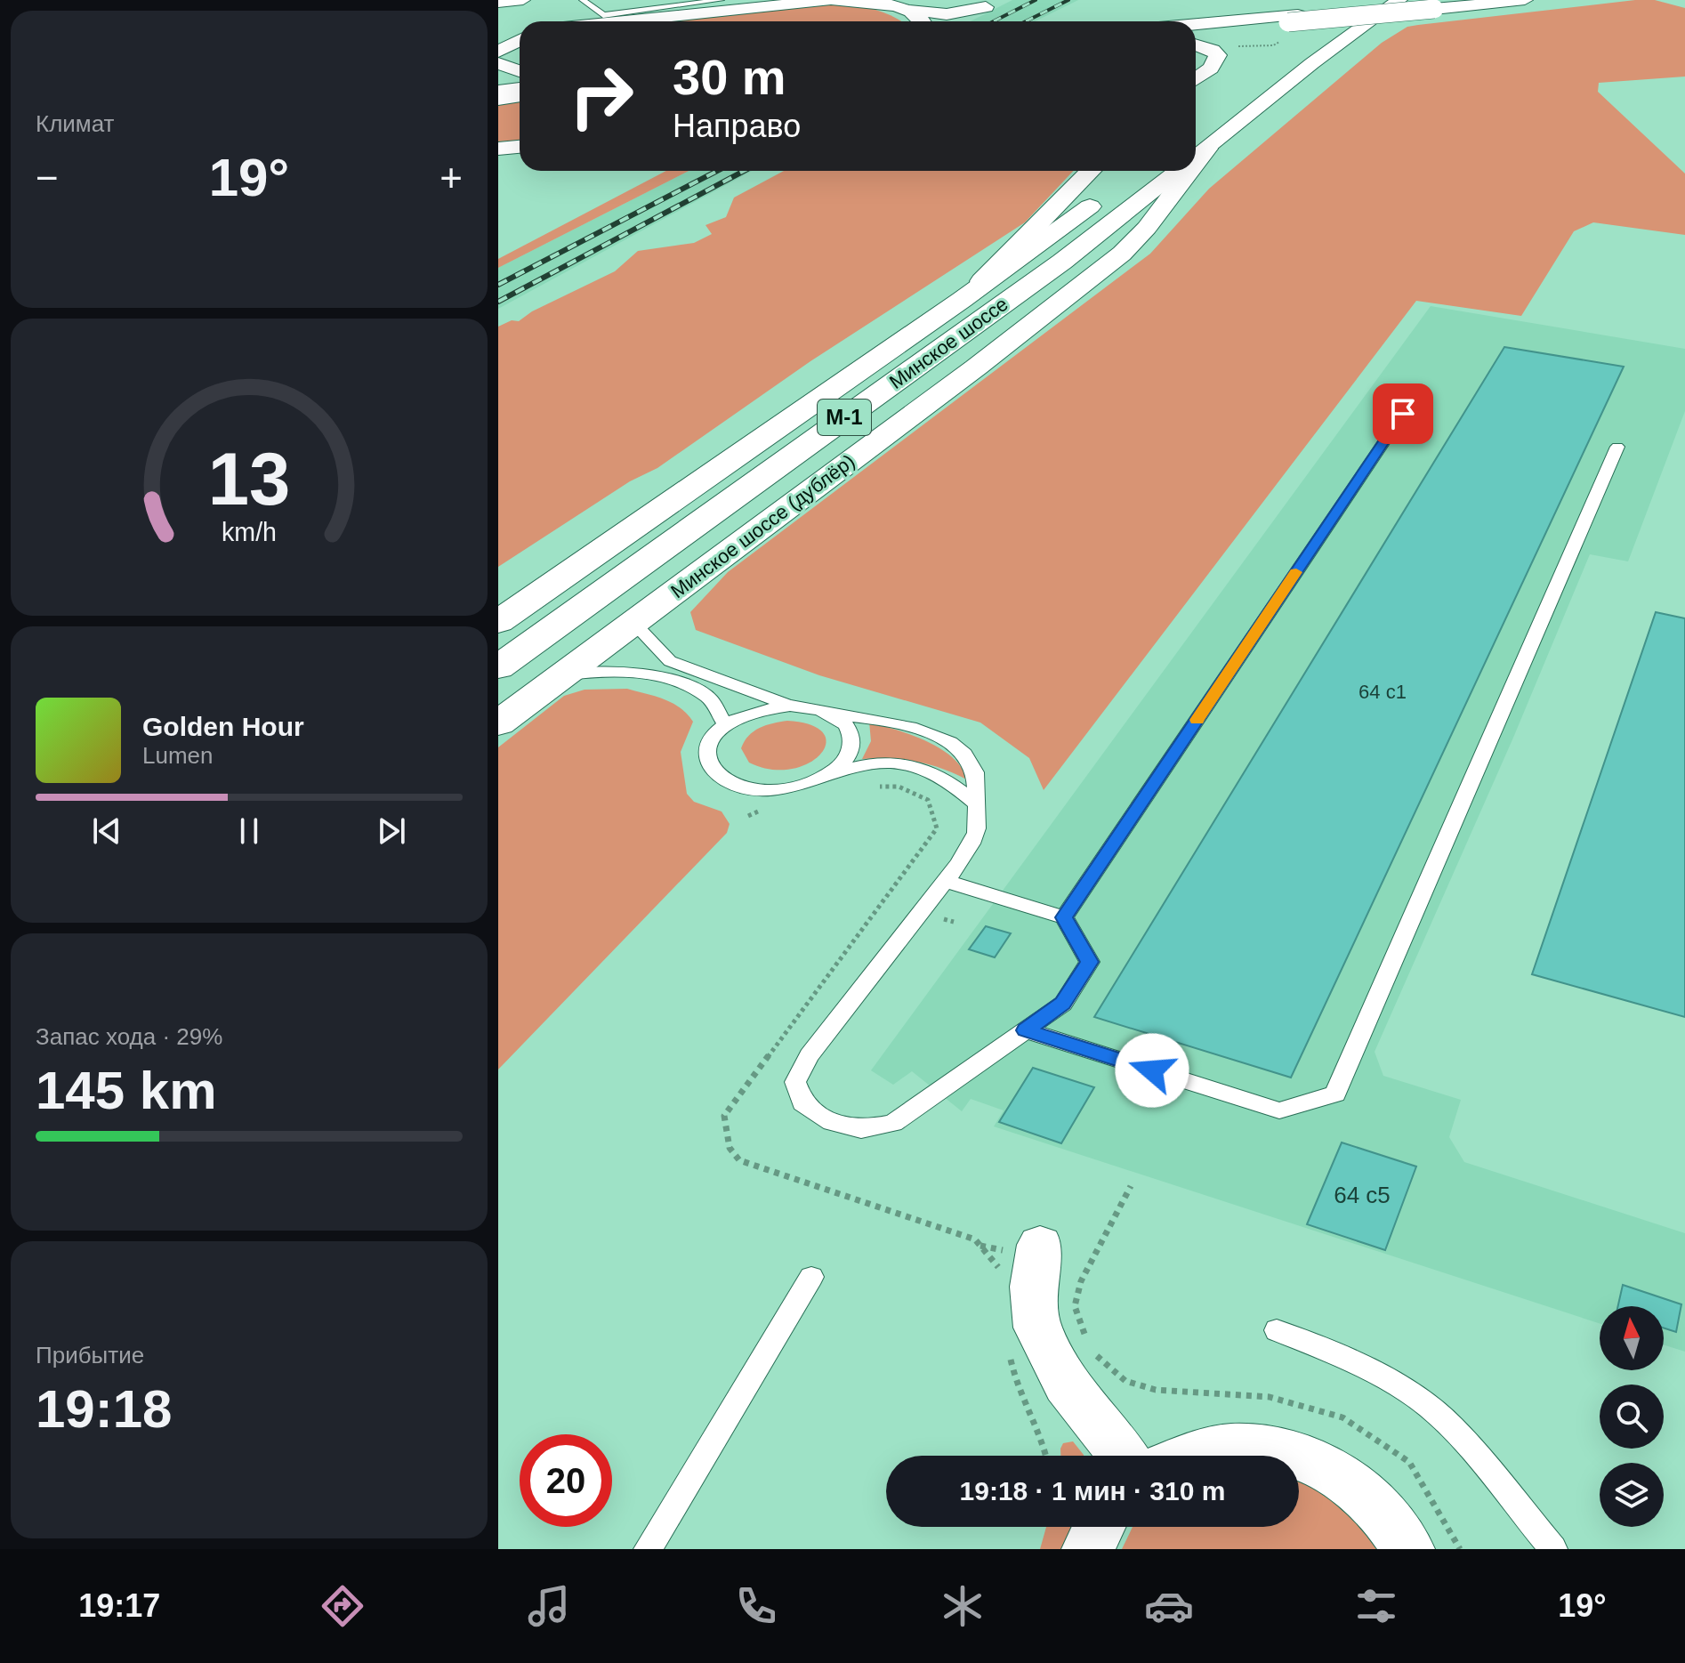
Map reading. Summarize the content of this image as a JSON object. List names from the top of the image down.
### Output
{
  "streets": {
    "main road": ["Минское шоссе", "М-1", "Минское шоссе (дублёр)"]
  },
  "house_numbers": ["64 с1", "64 с5"],
  "north": "top",
  "page": {
    "tile": [
      "Климат",
      ["Запас хода · 29%", "145 km"],
      ["Прибытие", "19:18"]
    ],
    "turn": ["30 m", "Направо"],
    "heat": ["−", "19°", "+"],
    "song": ["Golden Hour", "Lumen"],
    "limit": "20",
    "trip": "19:18 · 1 мин · 310 m",
    "tabs": ["19:17", "19°"],
    "gauge": ["13", "km/h"]
  }
}
